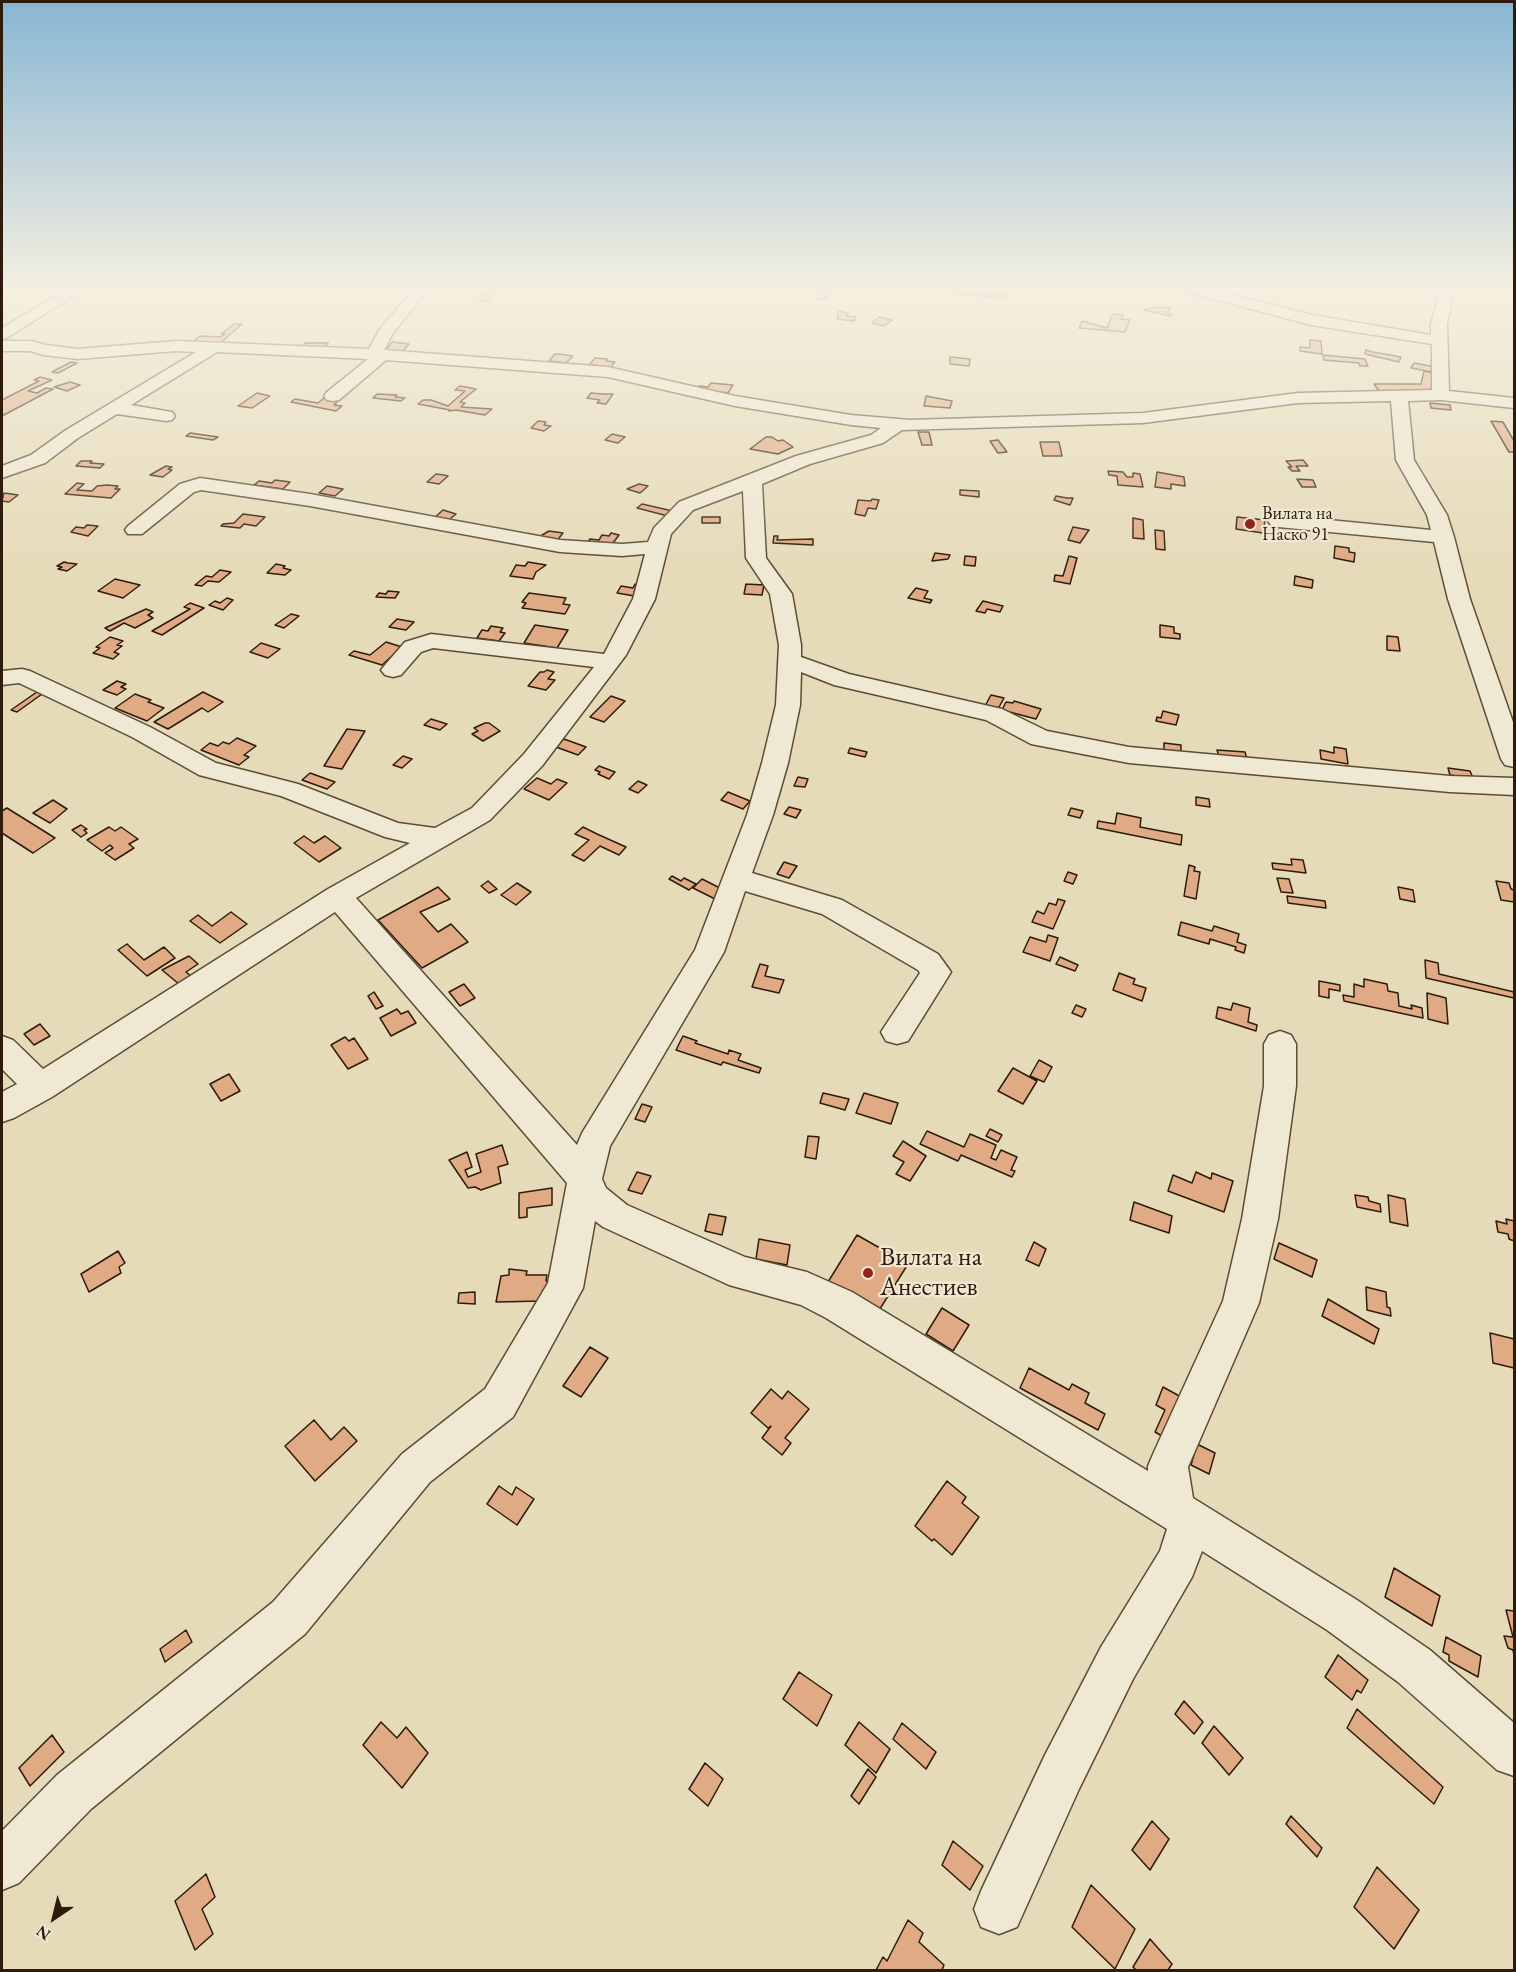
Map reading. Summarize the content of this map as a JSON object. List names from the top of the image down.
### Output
{
  "places": ["Вилата на Наско 91", "Вилата на Анестиев"],
  "north": "bottom left"
}
